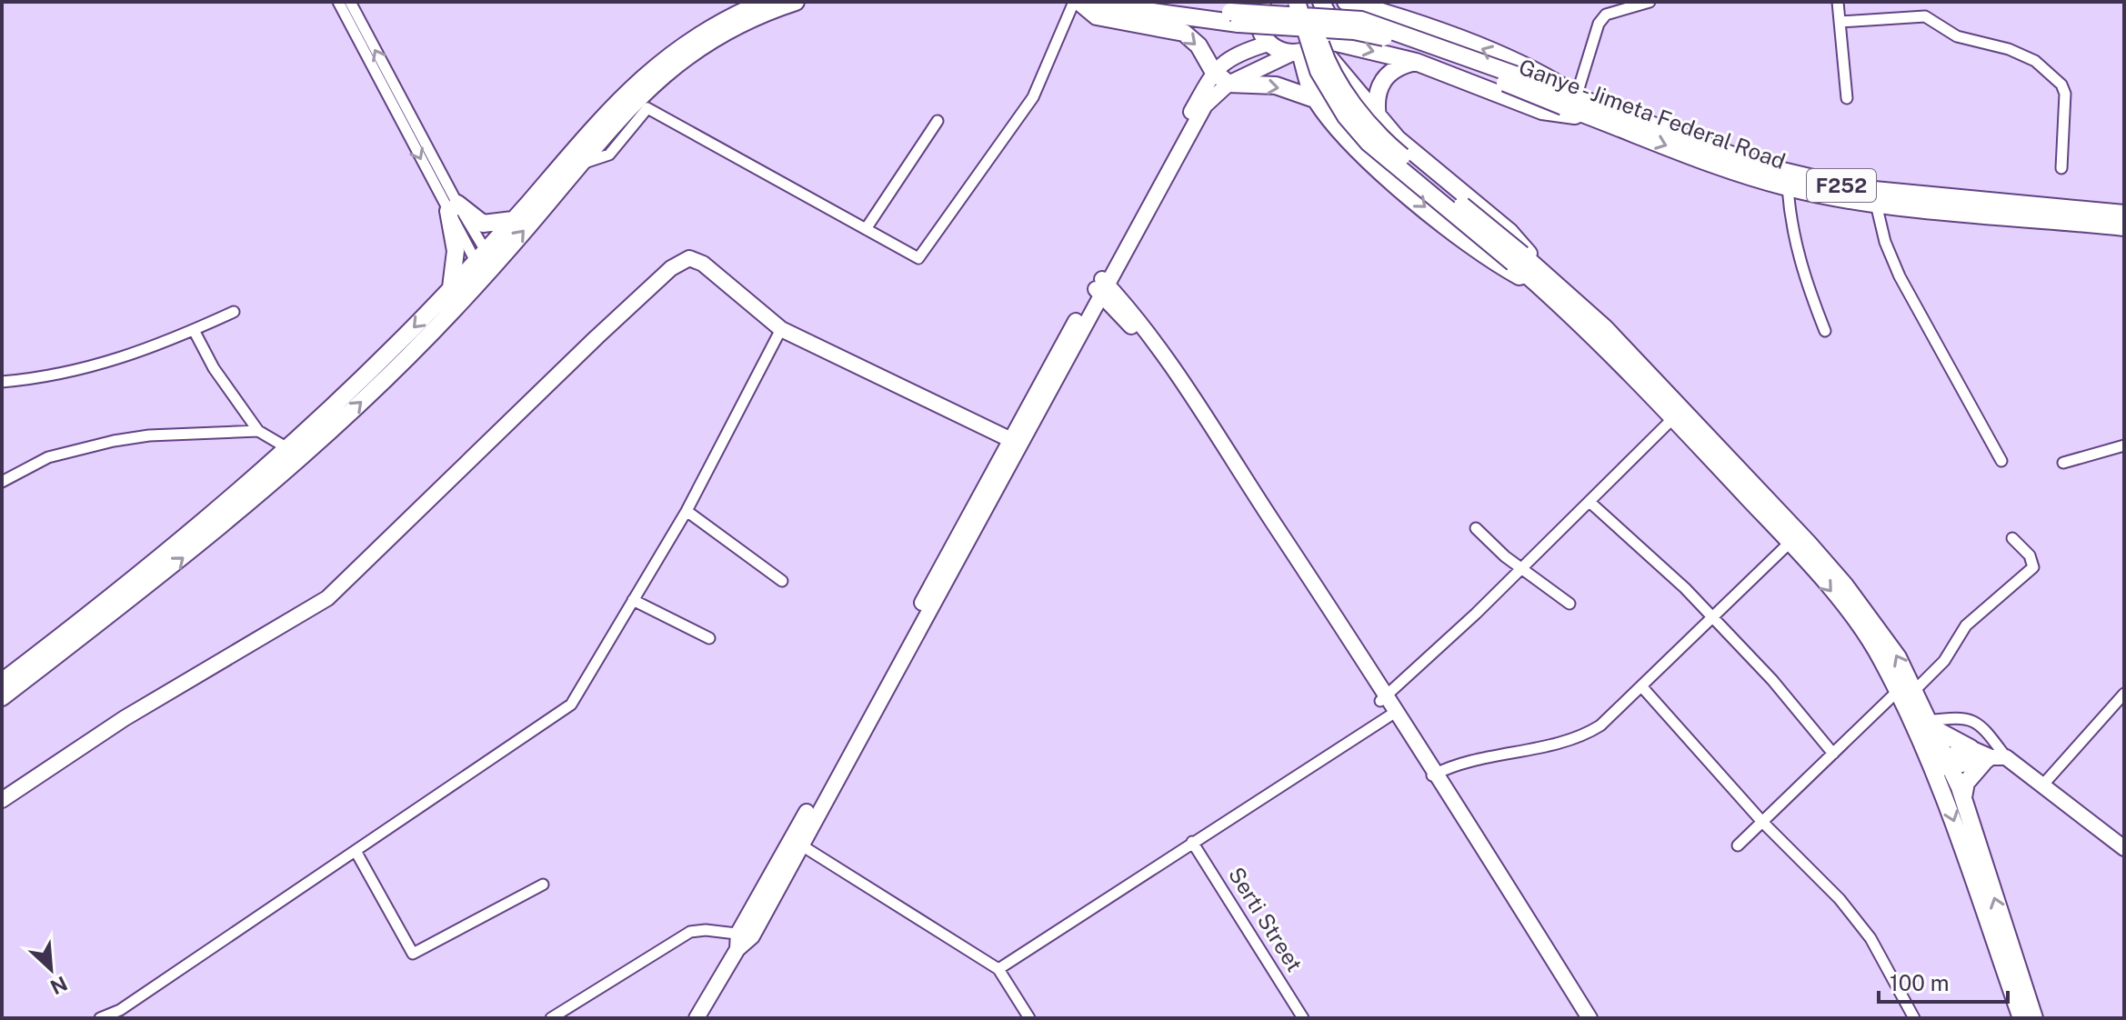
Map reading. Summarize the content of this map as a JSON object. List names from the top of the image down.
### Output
{
  "streets": {
    "main road": ["Ganye - Jimeta Federal Road", "F252"],
    "street": ["Serti Street"]
  },
  "scale_bar": "100 m",
  "north": "bottom right"
}
